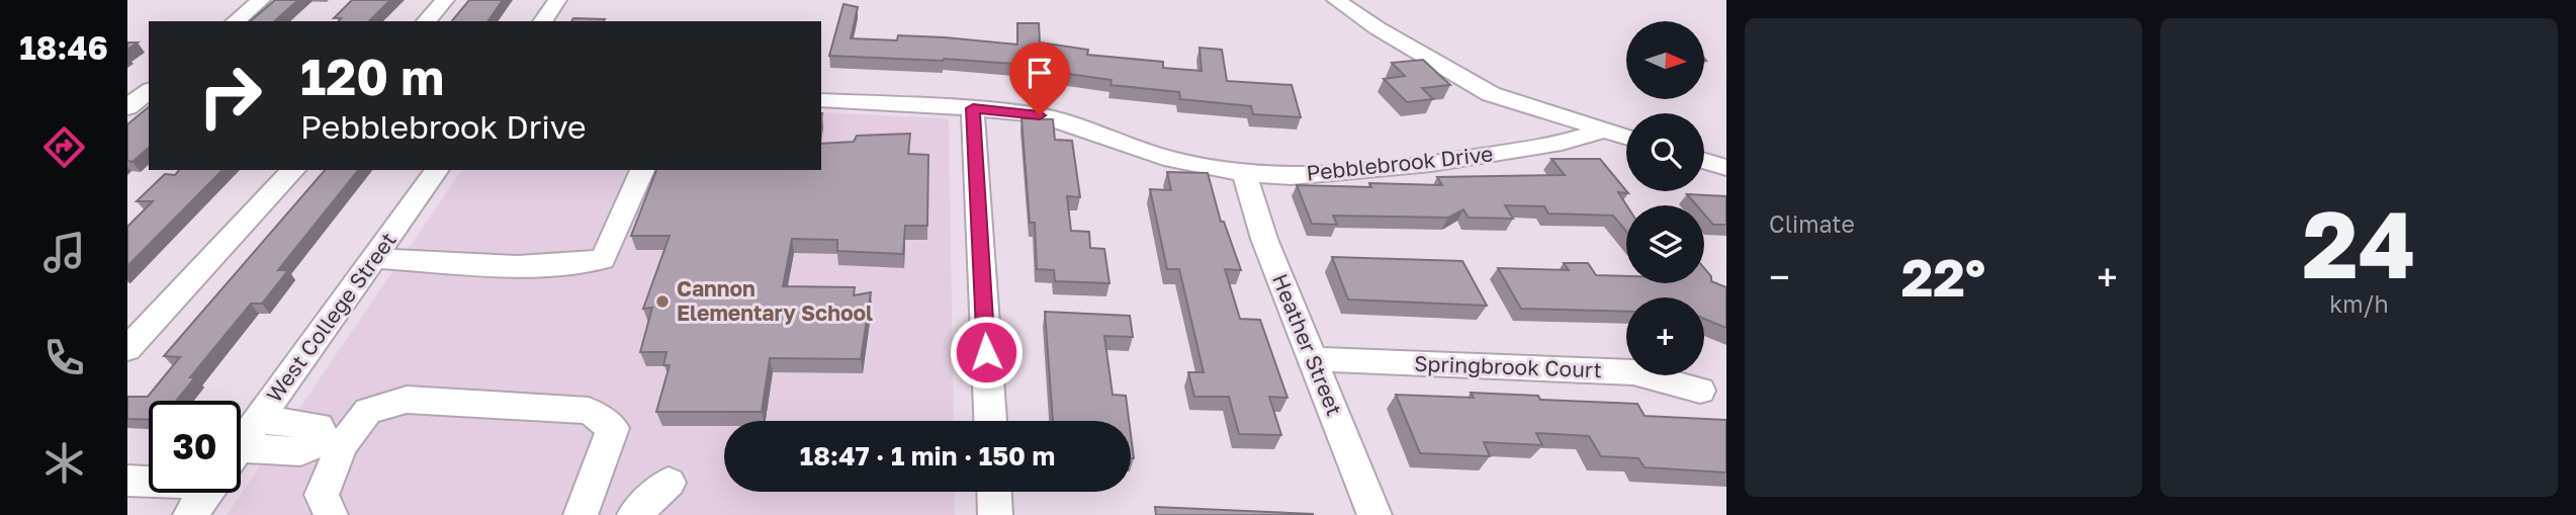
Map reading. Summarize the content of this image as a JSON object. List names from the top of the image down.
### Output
{
  "streets": {
    "street": [
      "Pebblebrook Drive",
      "West College Street",
      "Heather Street",
      "Springbrook Court"
    ]
  },
  "crossings": [
    ["Pebblebrook Drive", "Heather Street"],
    ["Heather Street", "Springbrook Court"]
  ],
  "places": ["Cannon Elementary School"],
  "north": "right",
  "page": {
    "tabs": "18:46",
    "tile": [
      "Climate",
      ["24", "km/h"]
    ],
    "map_buttons": "+",
    "turn": ["120 m", "Pebblebrook Drive"],
    "heat": ["−", "22°", "+"],
    "limit": "30",
    "trip": "18:47 · 1 min · 150 m"
  }
}
